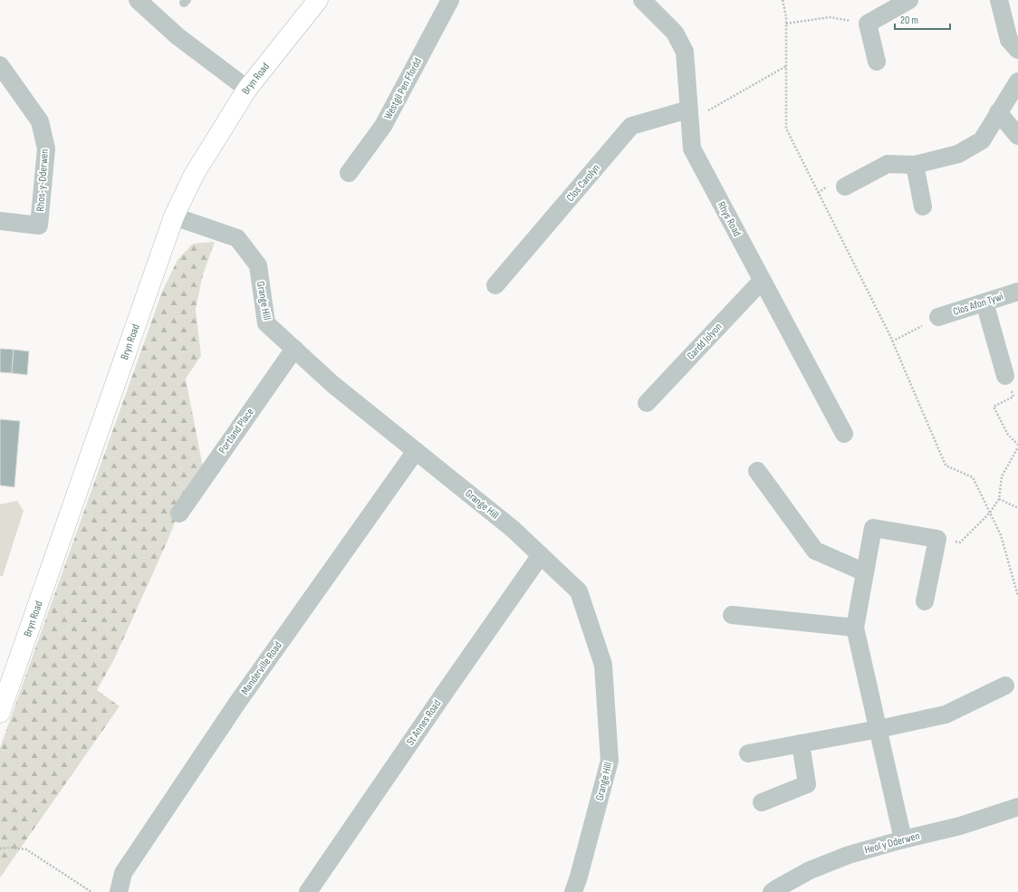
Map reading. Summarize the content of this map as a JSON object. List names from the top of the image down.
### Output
{
  "streets": {
    "street": [
      "Bryn Road",
      "Westgil Pen Ffordd",
      "Rhos-y-Dderwen",
      "Clos Carolyn",
      "Rhys Road",
      "Grange Hill",
      "Clos Afon Tywi",
      "Gardd Jolyon",
      "Portland Place",
      "Manderville Road",
      "St Annes Road",
      "Heol y Dderwen"
    ]
  },
  "crossings": [
    ["Bryn Road", "Grange Hill"],
    ["Clos Carolyn", "Rhys Road"],
    ["Rhys Road", "Gardd Jolyon"],
    ["Grange Hill", "Portland Place"],
    ["Grange Hill", "Manderville Road"],
    ["Grange Hill", "St Annes Road"]
  ],
  "scale_bar": "20 m"
}
